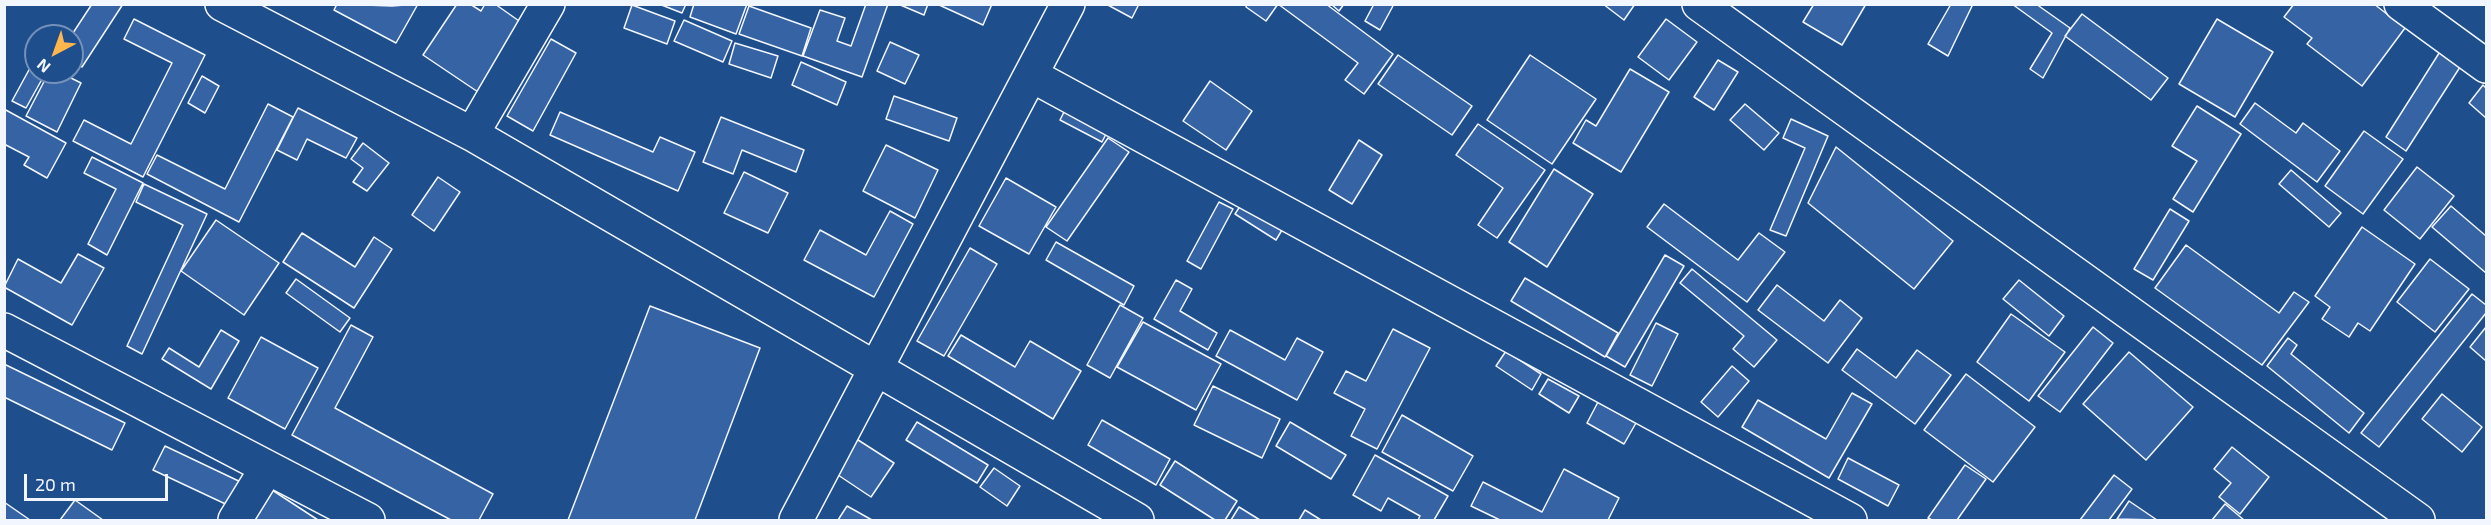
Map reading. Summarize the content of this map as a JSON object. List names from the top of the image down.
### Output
{
  "scale_bar": "20 m",
  "north": "bottom left"
}
